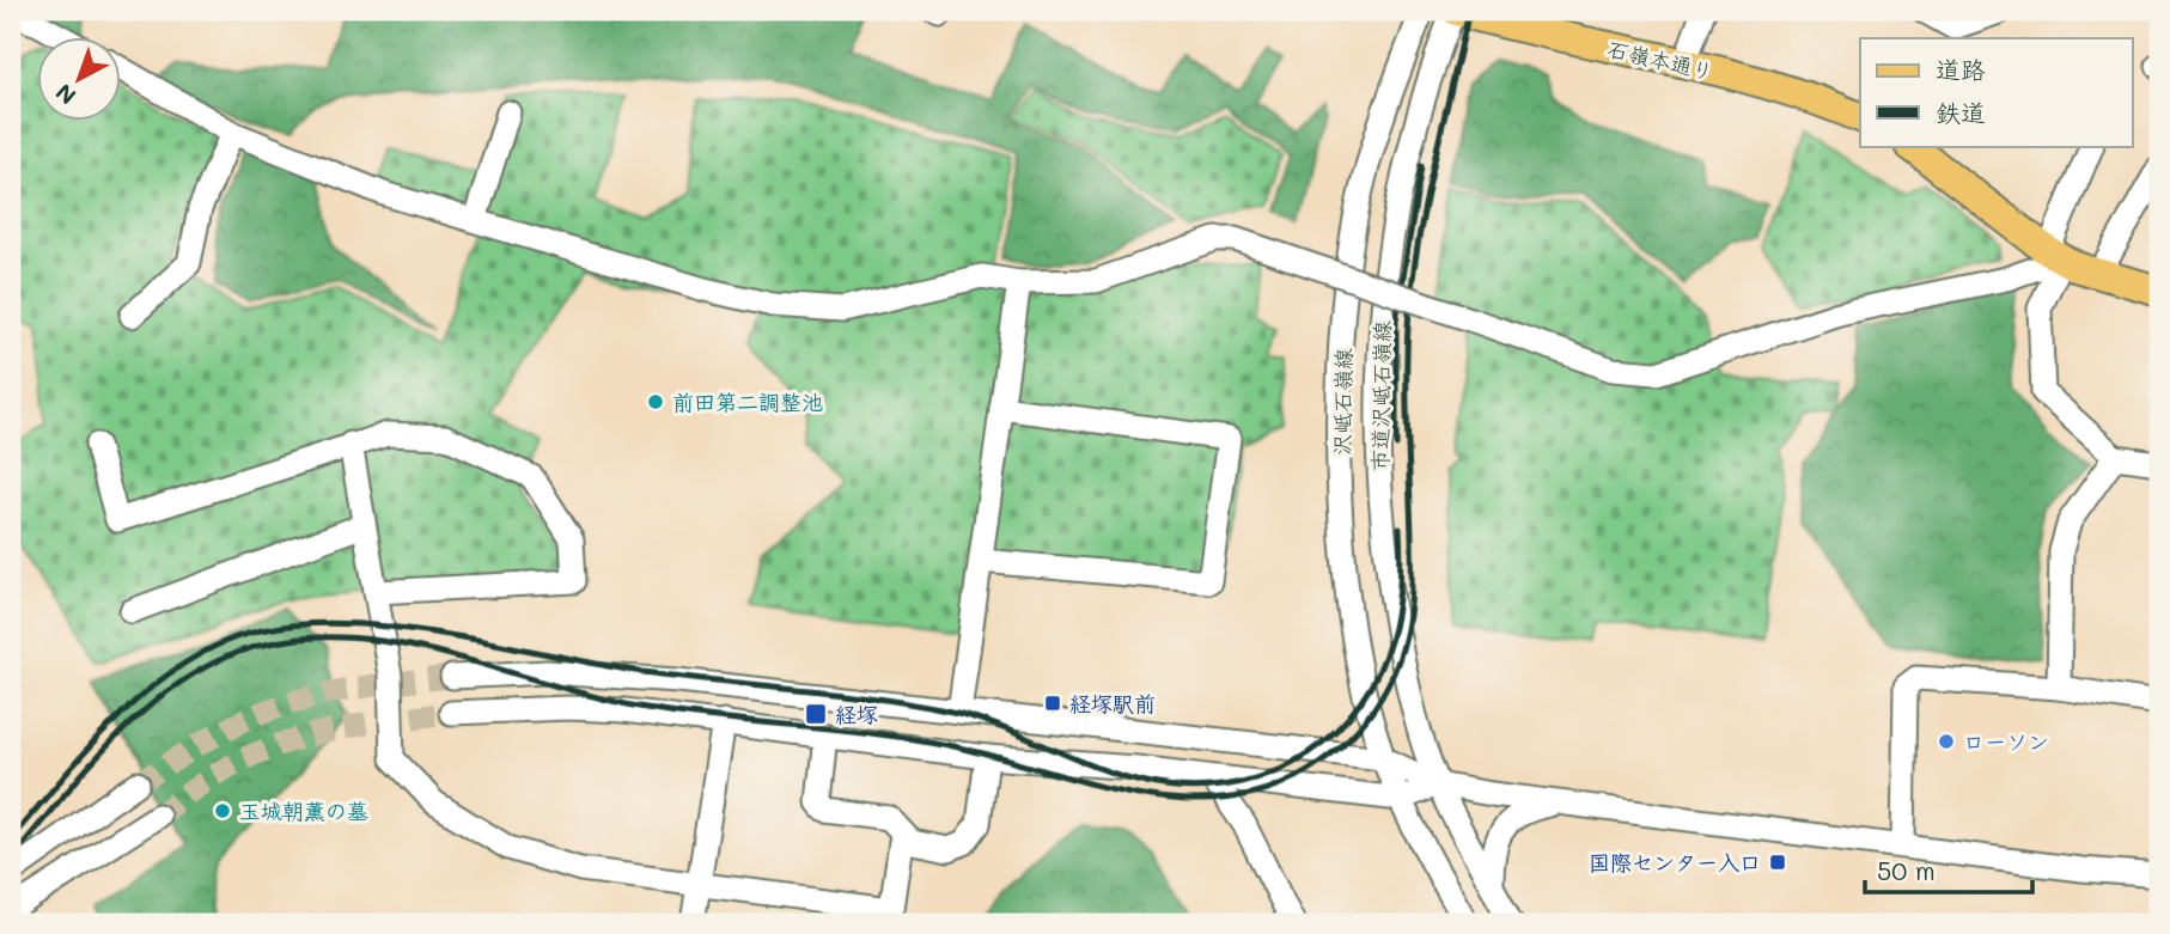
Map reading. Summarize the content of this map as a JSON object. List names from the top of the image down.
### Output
{
  "streets": {
    "main road": ["石嶺本通り"],
    "street": ["市道沢岻石嶺線", "沢岻石嶺線"]
  },
  "crossings": [
    ["石嶺本通り", "市道沢岻石嶺線"]
  ],
  "places": {
    "other": ["前田第二調整池", "ローソン", "玉城朝薫の墓"],
    "transit": ["経塚駅前", "経塚", "国際センター入口"]
  },
  "legend": ["道路", "鉄道"],
  "scale_bar": "50 m",
  "north": "bottom left"
}
